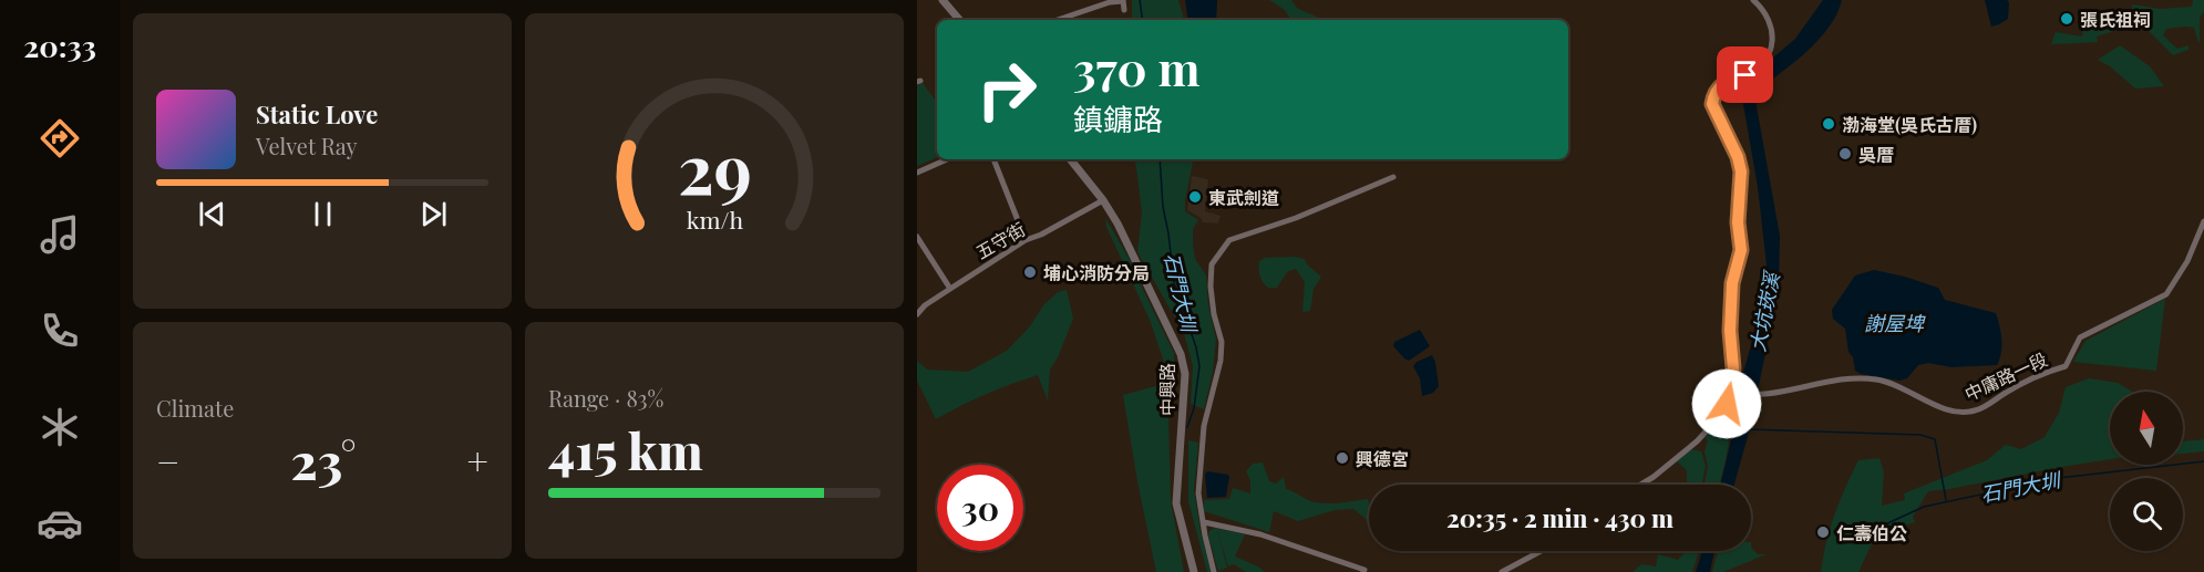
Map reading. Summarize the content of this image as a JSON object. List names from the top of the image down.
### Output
{
  "streets": {
    "street": ["五守街", "中庸路一段", "中興路"]
  },
  "crossings": [
    ["五守街", "中興路"]
  ],
  "water": ["石門大圳", "大坑崁溪", "謝屋埤"],
  "places": [
    "張氏祖祠",
    "渤海堂(吳氏古厝)",
    "吳厝",
    "東武劍道",
    "埔心消防分局",
    "興德宮",
    "仁壽伯公"
  ],
  "north": "top",
  "page": {
    "tabs": "20:33",
    "turn": ["370 m", "鎮鏞路"],
    "song": ["Static Love", "Velvet Ray"],
    "tile": [
      "Climate",
      ["Range · 83%", "415 km"]
    ],
    "heat": ["−", "23°", "+"],
    "limit": "30",
    "trip": "20:35 · 2 min · 430 m",
    "gauge": ["29", "km/h"]
  }
}
